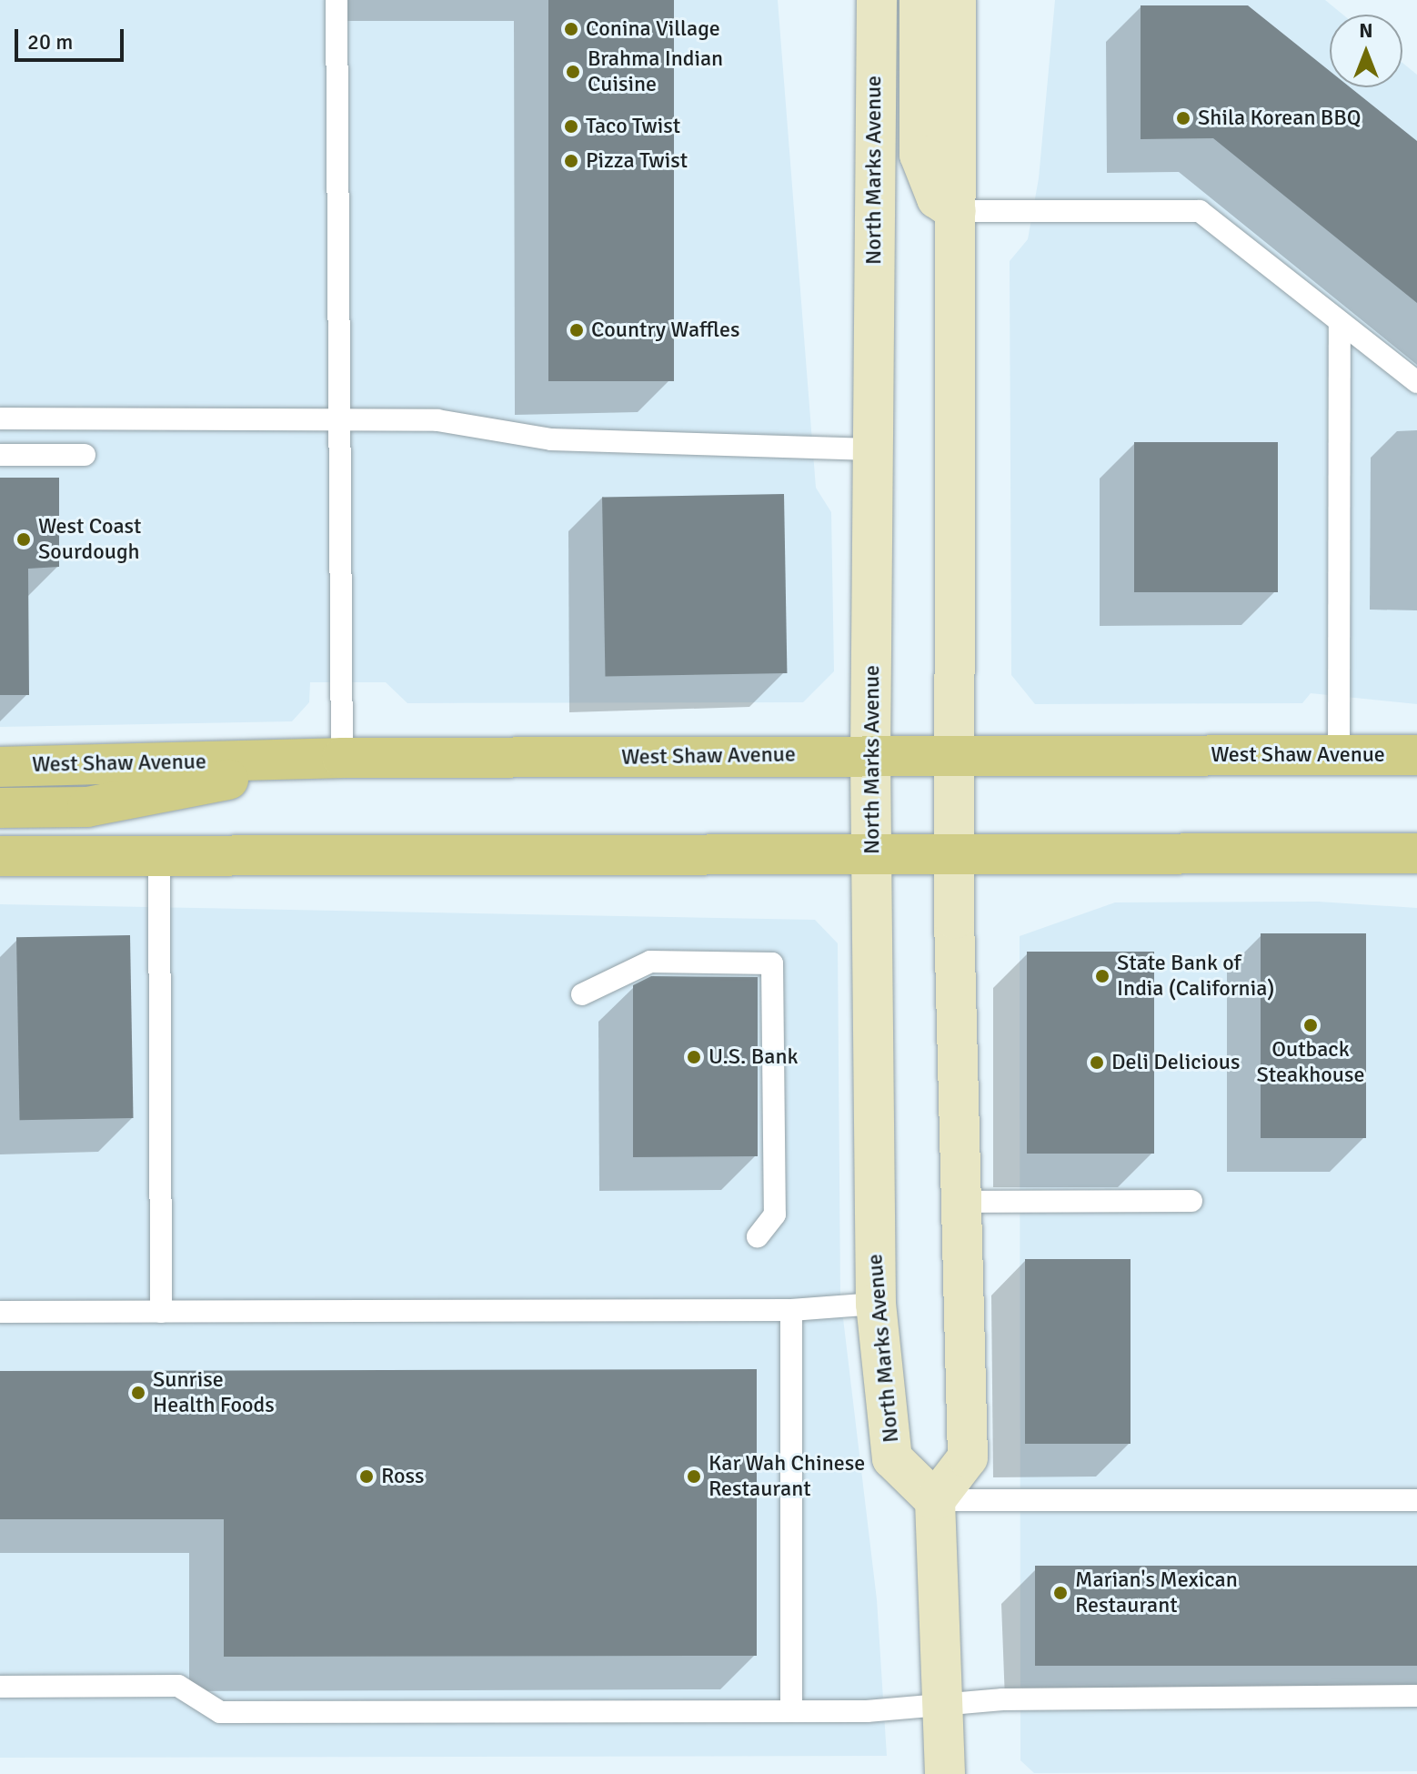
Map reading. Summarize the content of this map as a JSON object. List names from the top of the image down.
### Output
{
  "streets": {
    "main road": ["North Marks Avenue", "West Shaw Avenue"]
  },
  "crossings": [
    ["North Marks Avenue", "West Shaw Avenue"]
  ],
  "places": [
    "Conina Village",
    "Brahma Indian Cuisine",
    "Shila Korean BBQ",
    "Taco Twist",
    "Pizza Twist",
    "Country Waffles",
    "West Coast Sourdough",
    "State Bank of India (California)",
    "Outback Steakhouse",
    "U.S. Bank",
    "Deli Delicious",
    "Sunrise Health Foods",
    "Ross",
    "Kar Wah Chinese Restaurant",
    "Marian's Mexican Restaurant"
  ],
  "scale_bar": "20 m",
  "north": "top"
}
